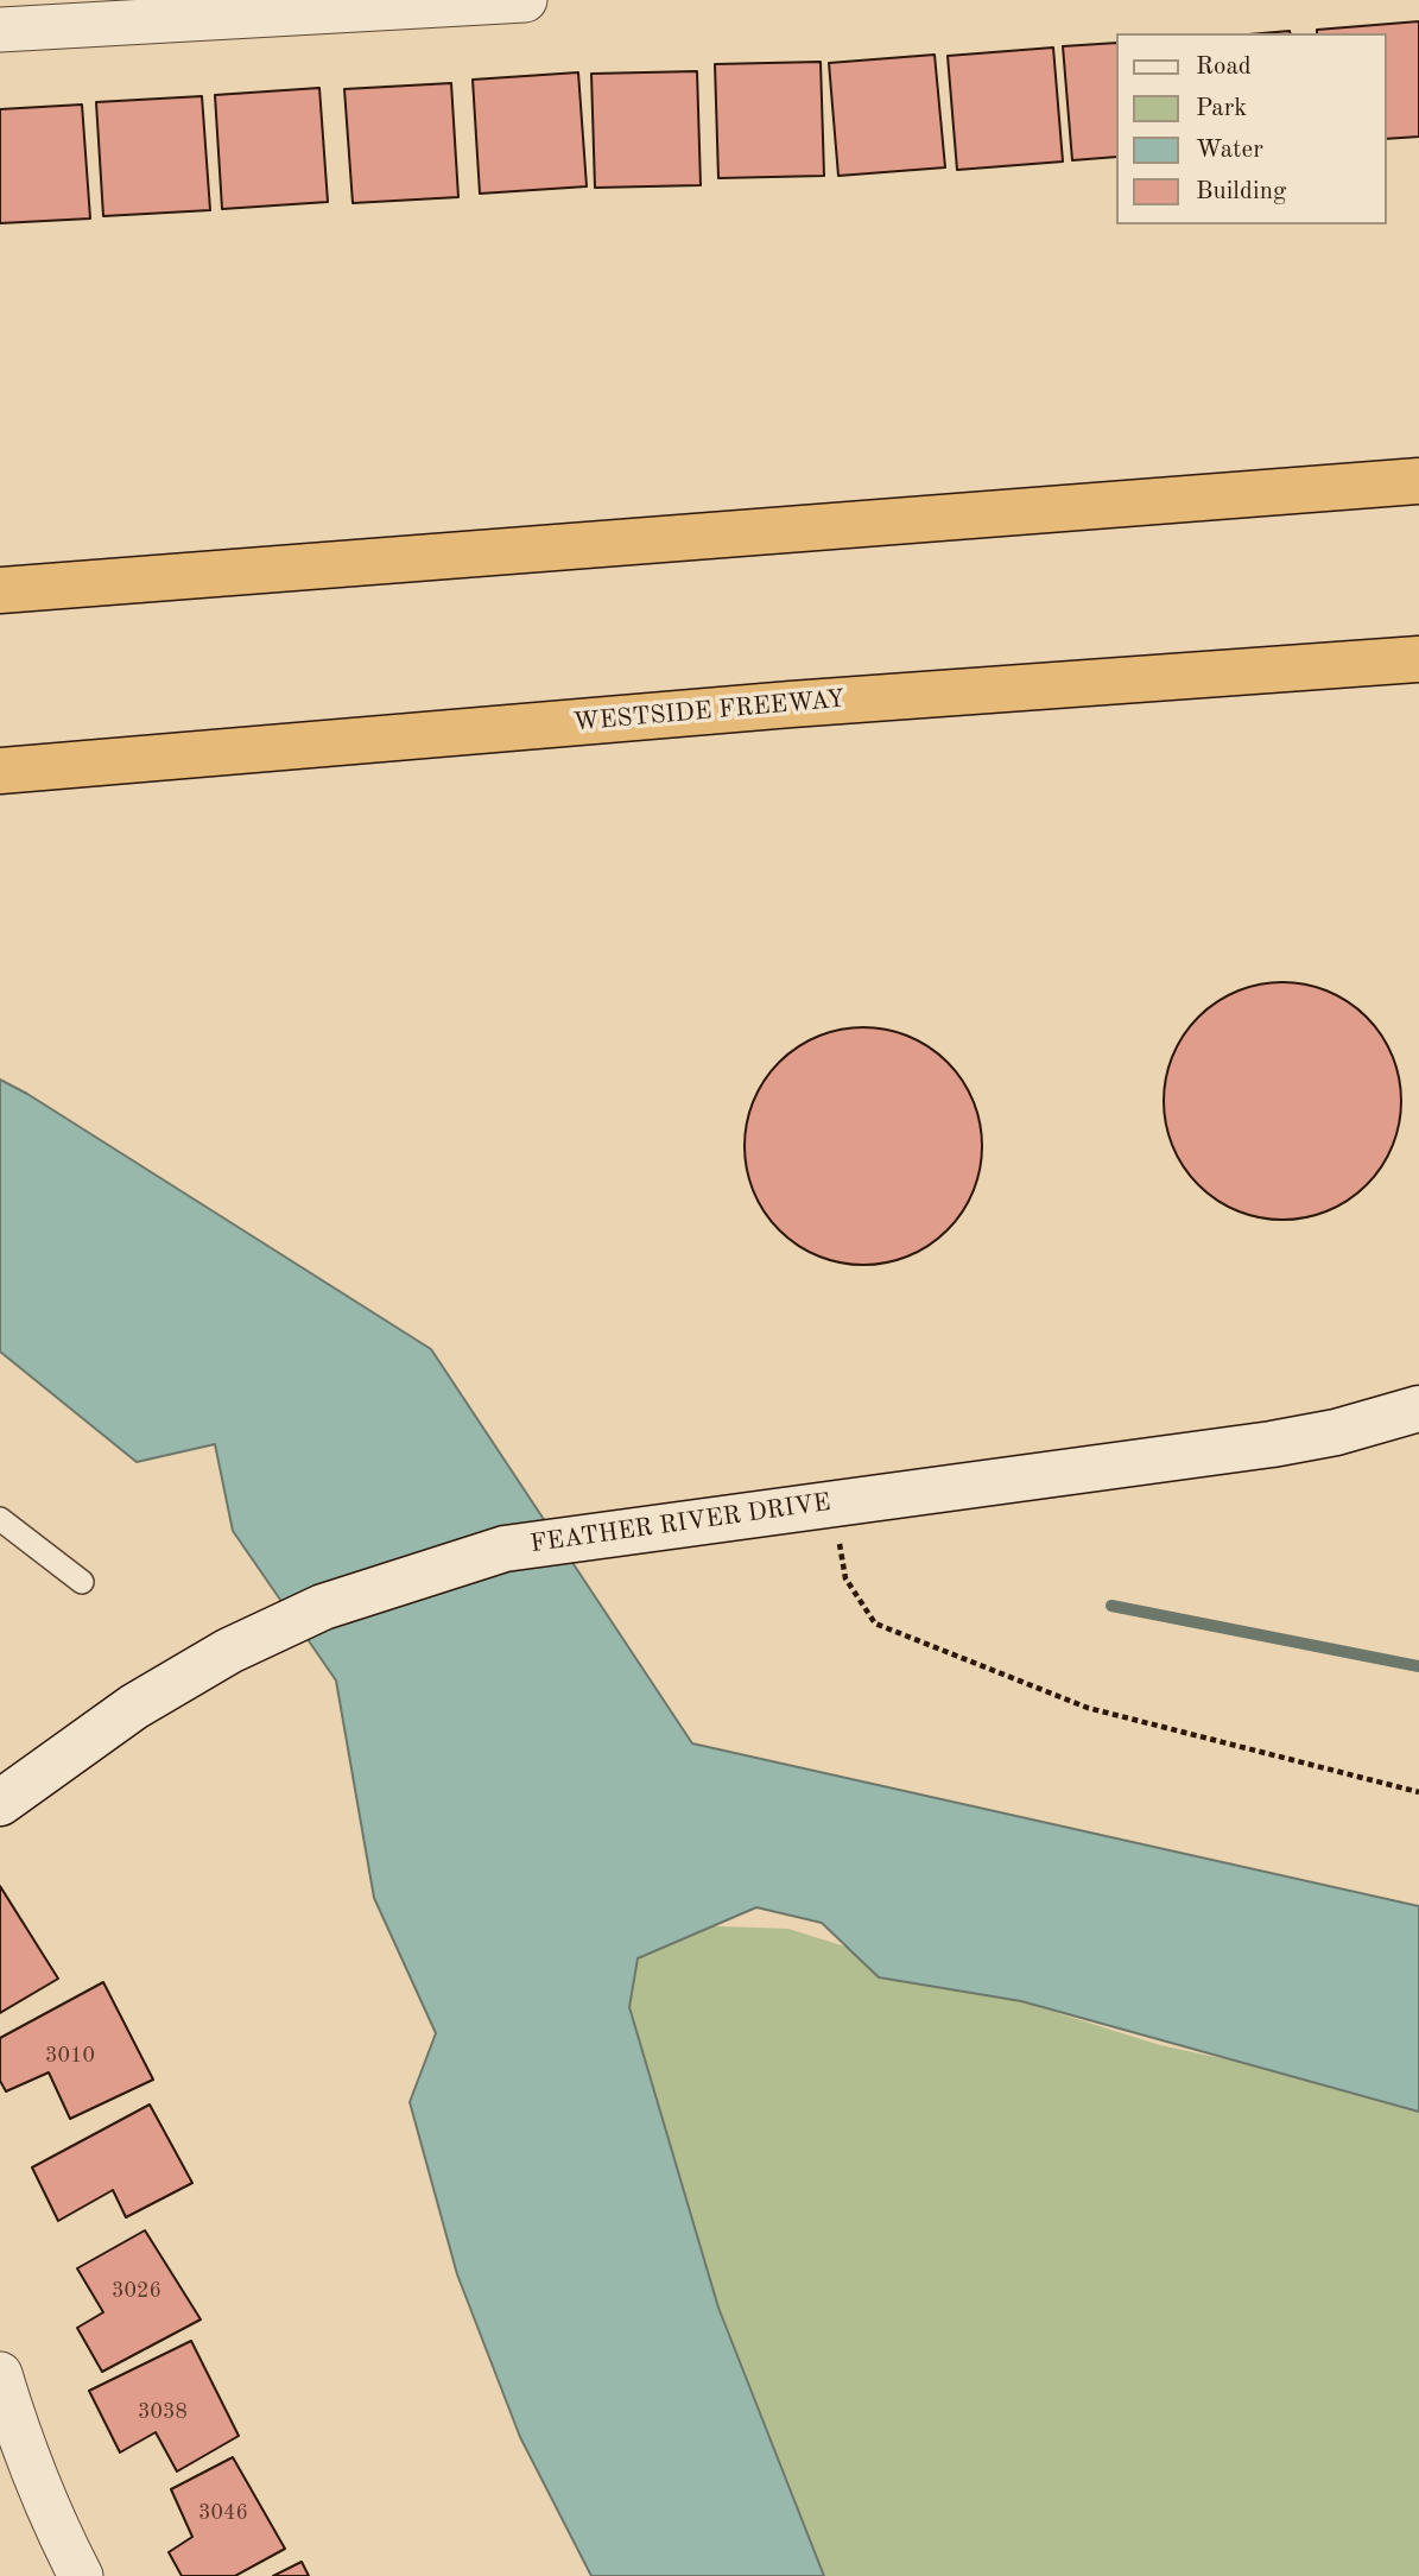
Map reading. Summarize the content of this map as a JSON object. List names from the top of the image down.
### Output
{
  "streets": {
    "highway": ["WESTSIDE FREEWAY"],
    "street": ["FEATHER RIVER DRIVE"]
  },
  "house_numbers": [
    "3010",
    "3026",
    "3038",
    "3046"
  ],
  "legend": [
    "Road",
    "Park",
    "Water",
    "Building"
  ]
}
